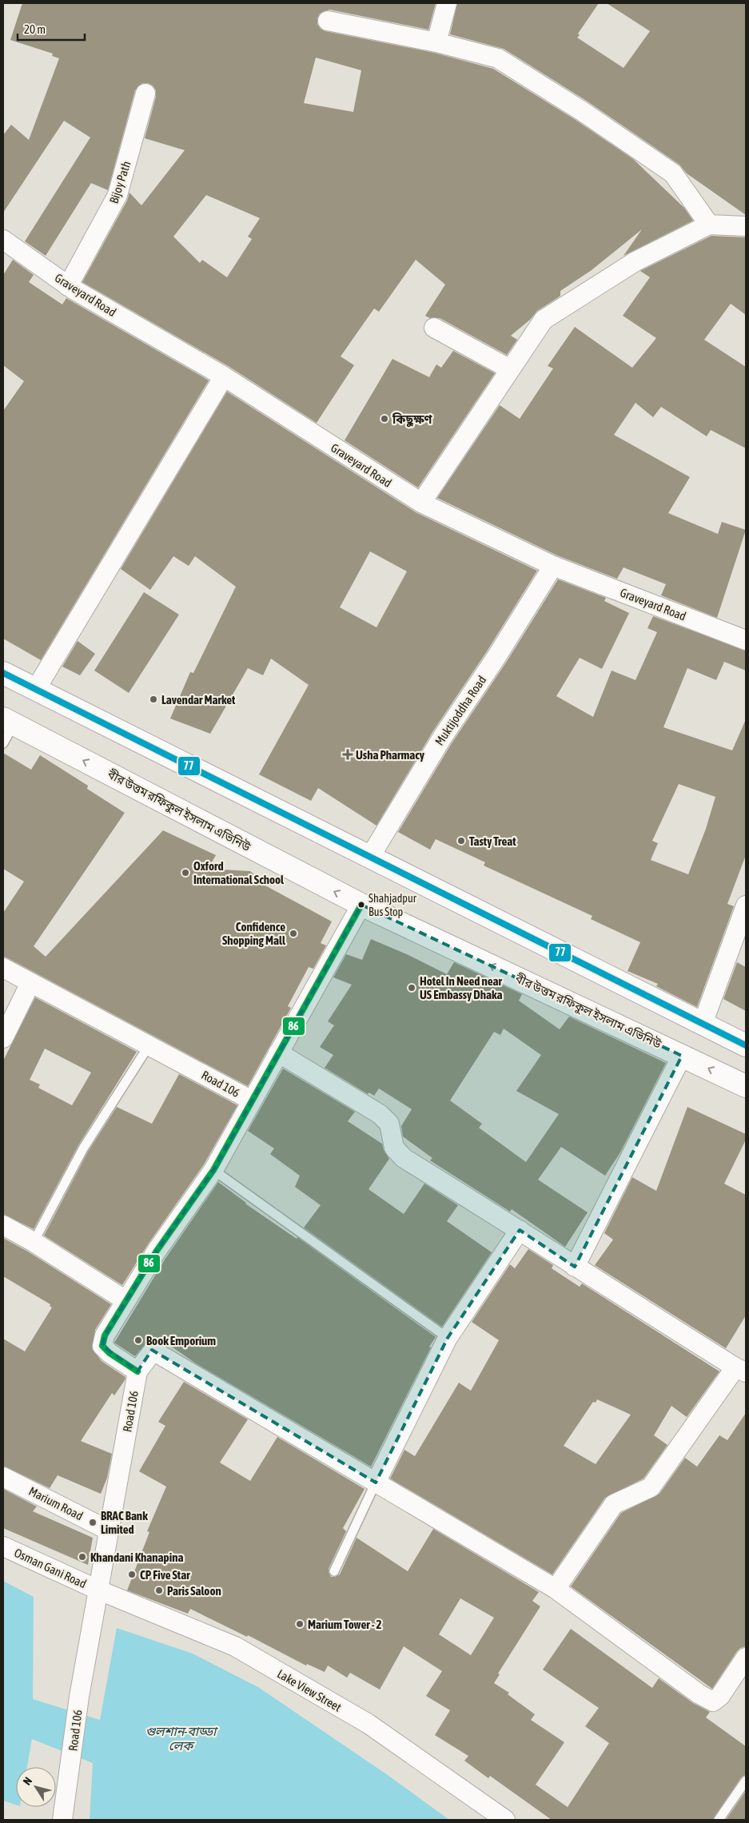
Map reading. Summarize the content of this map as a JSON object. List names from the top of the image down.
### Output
{
  "streets": {
    "main road": ["বীর উত্তম রফিকুল ইসলাম এভিনিউ"],
    "street": [
      "Bijoy Path",
      "Graveyard Road",
      "Muktijoddha Road",
      "Road 106",
      "Marium Road",
      "Osman Gani Road",
      "Lake View Street"
    ]
  },
  "crossings": [
    ["Bijoy Path", "Graveyard Road"],
    ["Graveyard Road", "Muktijoddha Road"],
    ["Road 106", "Marium Road"],
    ["Road 106", "Osman Gani Road"],
    ["Road 106", "Lake View Street"],
    ["Osman Gani Road", "Lake View Street"]
  ],
  "water": ["গুলশান-বাড্ডা লেক"],
  "places": {
    "other": [
      "কিছুক্ষণ",
      "Lavendar Market",
      "Tasty Treat",
      "Oxford International School",
      "Shahjadpur Bus Stop",
      "Confidence Shopping Mall",
      "Hotel In Need near US Embassy Dhaka",
      "Book Emporium",
      "BRAC Bank Limited",
      "Khandani Khanapina",
      "CP Five Star",
      "Paris Saloon",
      "Marium Tower - 2"
    ],
    "health": ["Usha Pharmacy"]
  },
  "lines": ["transit line 77", "transit line 86"],
  "scale_bar": "20 m",
  "north": "top left"
}
